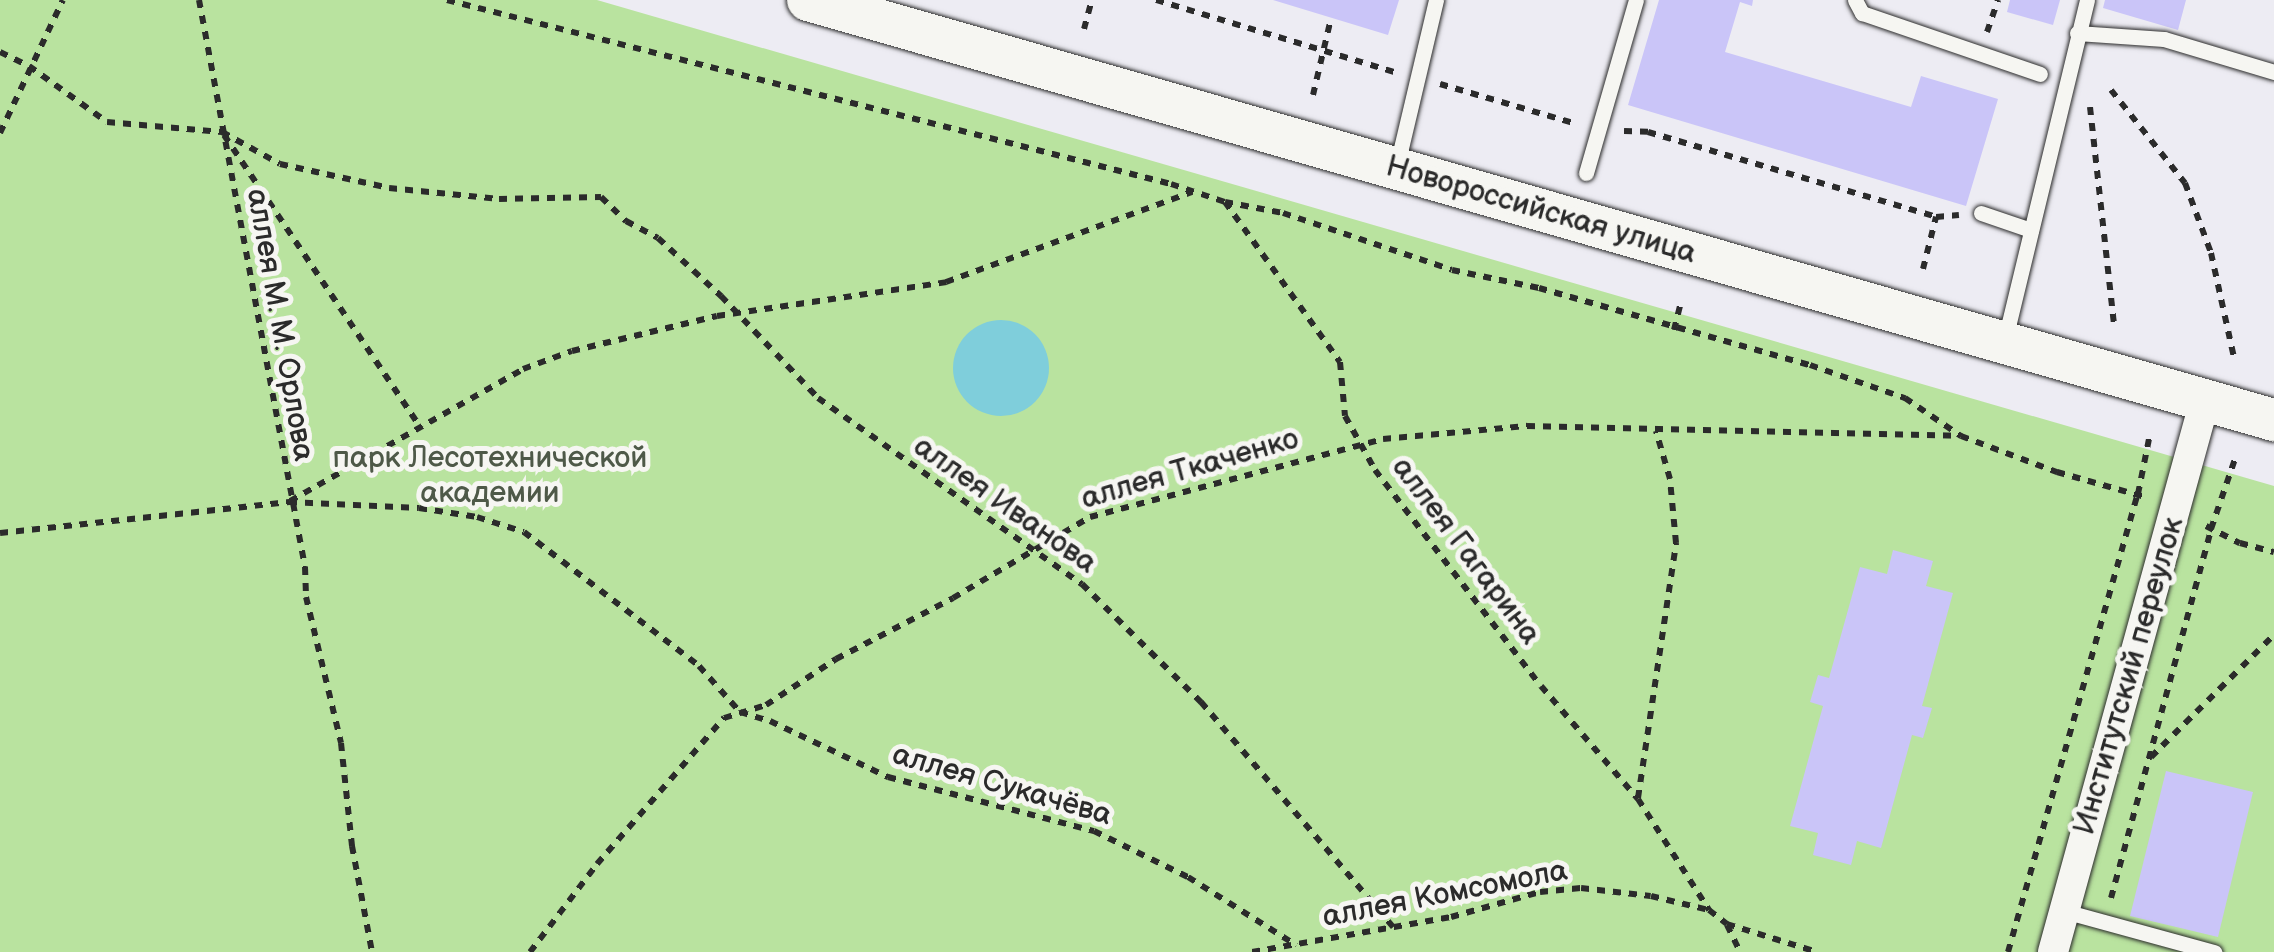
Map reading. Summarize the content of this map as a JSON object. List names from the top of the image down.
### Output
{
  "streets": {
    "main road": ["Новороссийская улица"],
    "street": ["Институтский переулок"],
    "path": [
      "аллея М. М. Орлова",
      "аллея Ткаченко",
      "аллея Иванова",
      "аллея Гагарина",
      "аллея Сукачёва",
      "аллея Комсомола"
    ]
  },
  "crossings": [
    ["Новороссийская улица", "Институтский переулок"],
    ["аллея М. М. Орлова", "аллея Иванова"],
    ["аллея Ткаченко", "аллея Иванова"],
    ["аллея Ткаченко", "аллея Гагарина"],
    ["аллея Ткаченко", "аллея Сукачёва"],
    ["аллея Иванова", "аллея Комсомола"],
    ["аллея Гагарина", "аллея Комсомола"],
    ["аллея Сукачёва", "аллея Комсомола"]
  ],
  "parks": ["парк Лесотехнической академии"]
}
